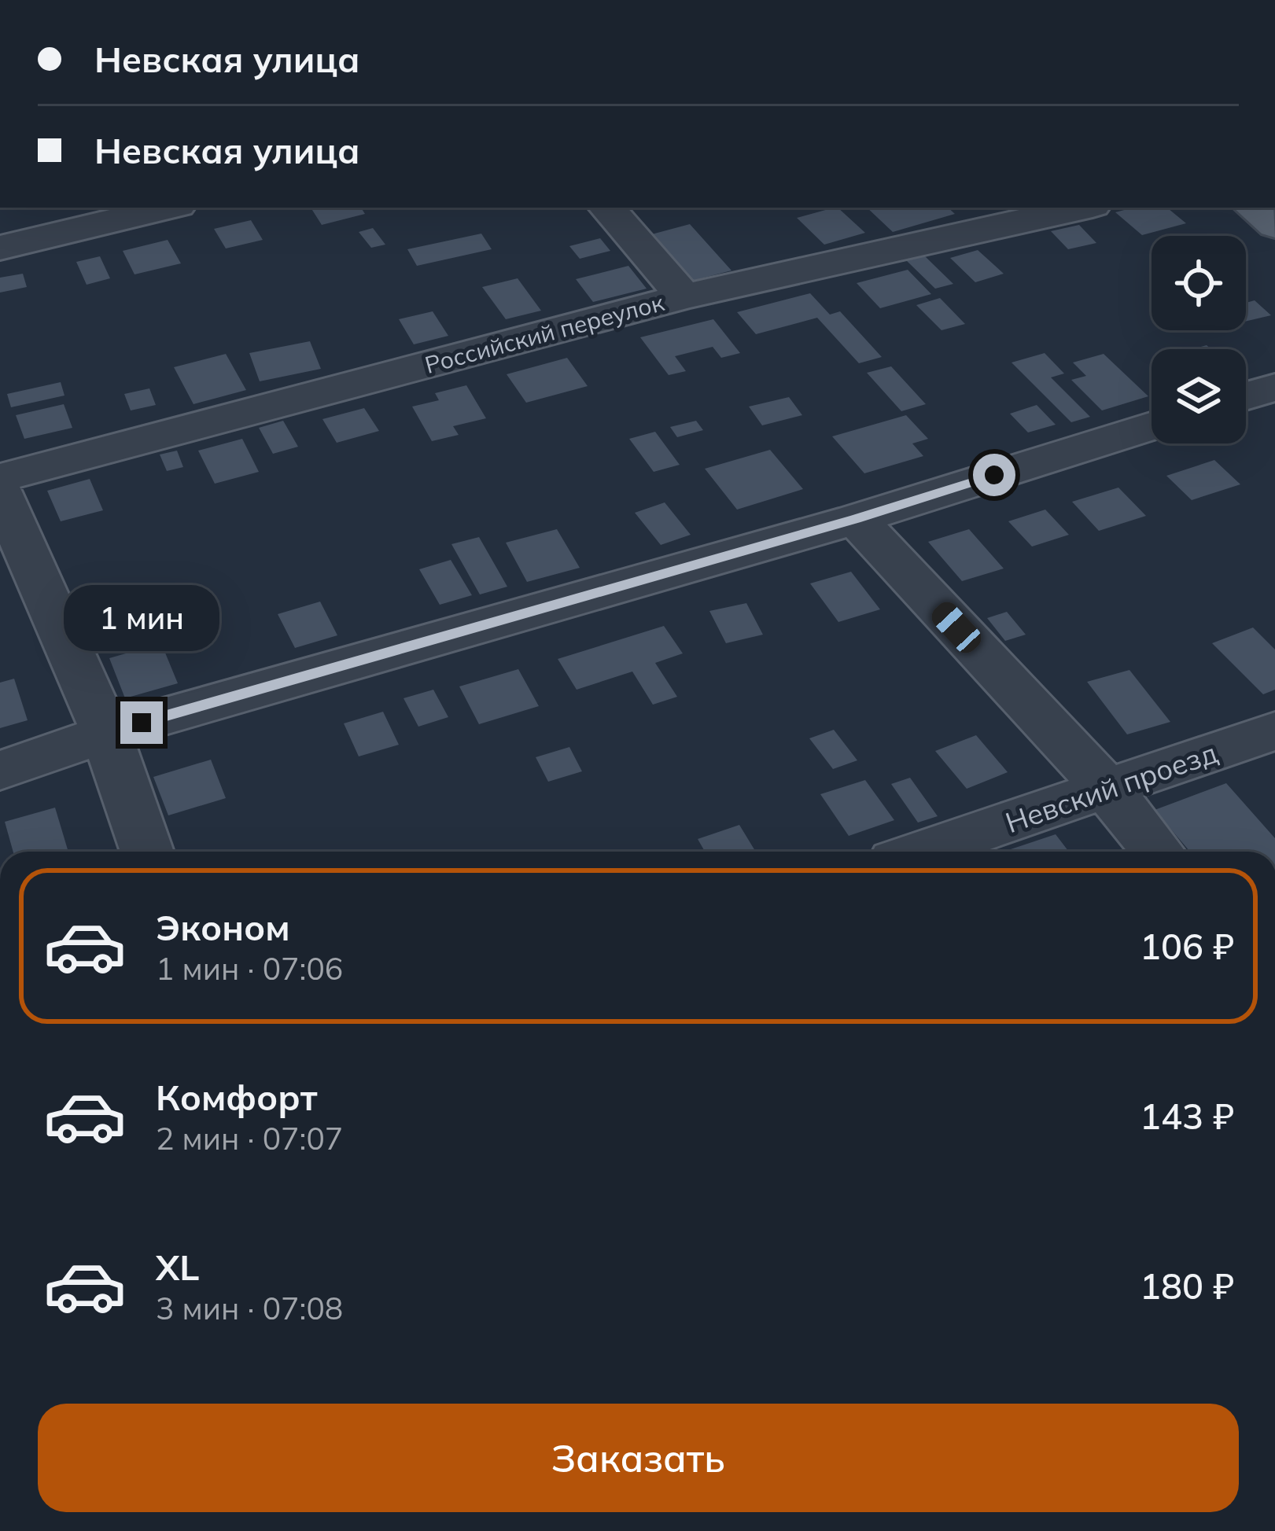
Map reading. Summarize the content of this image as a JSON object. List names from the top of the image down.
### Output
{
  "streets": {
    "street": ["Российский переулок", "Невский проезд"]
  },
  "page": {
    "banner": ["Невская улица", "Невская улица"],
    "bubble": "1 мин",
    "list": [
      {
        "name": "Эконом",
        "note": "1 мин · 07:06",
        "value": "106 ₽"
      },
      {
        "name": "Комфорт",
        "note": "2 мин · 07:07",
        "value": "143 ₽"
      },
      {
        "name": "XL",
        "note": "3 мин · 07:08",
        "value": "180 ₽"
      }
    ],
    "buttons": "Заказать"
  }
}
